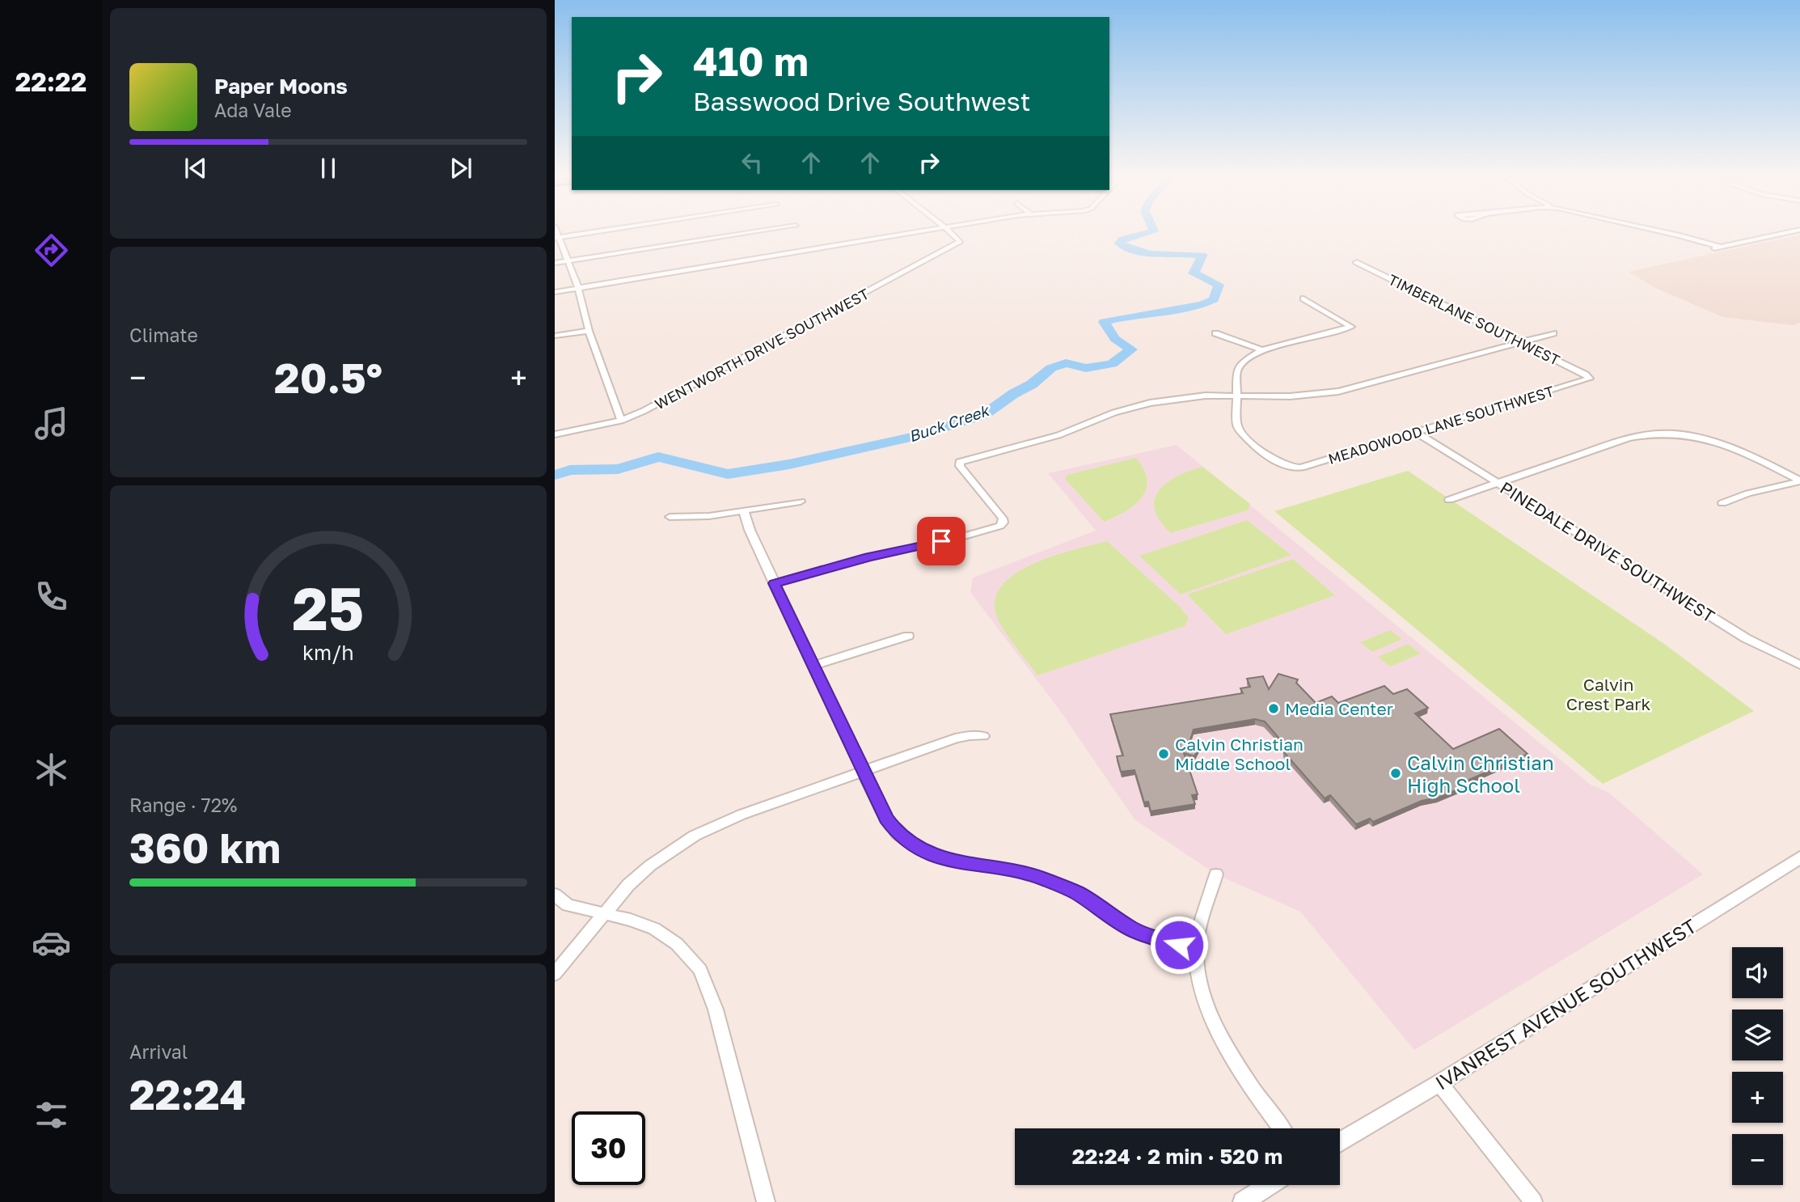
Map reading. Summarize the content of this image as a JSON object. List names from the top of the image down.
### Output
{
  "streets": {
    "street": [
      "TIMBERLANE SOUTHWEST",
      "WENTWORTH DRIVE SOUTHWEST",
      "MEADOWOOD LANE SOUTHWEST",
      "PINEDALE DRIVE SOUTHWEST",
      "IVANREST AVENUE SOUTHWEST"
    ]
  },
  "crossings": [
    ["TIMBERLANE SOUTHWEST", "MEADOWOOD LANE SOUTHWEST"],
    ["MEADOWOOD LANE SOUTHWEST", "PINEDALE DRIVE SOUTHWEST"]
  ],
  "water": ["Buck Creek"],
  "parks": ["Calvin Crest Park"],
  "places": ["Media Center", "Calvin Christian Middle School", "Calvin Christian High School"],
  "page": {
    "tabs": "22:22",
    "turn": ["410 m", "Basswood Drive Southwest"],
    "song": ["Paper Moons", "Ada Vale"],
    "tile": [
      "Climate",
      ["Range · 72%", "360 km"],
      ["Arrival", "22:24"]
    ],
    "heat": ["−", "20.5°", "+"],
    "map_buttons": ["+", "−"],
    "limit": "30",
    "trip": "22:24 · 2 min · 520 m",
    "gauge": ["25", "km/h"]
  }
}
